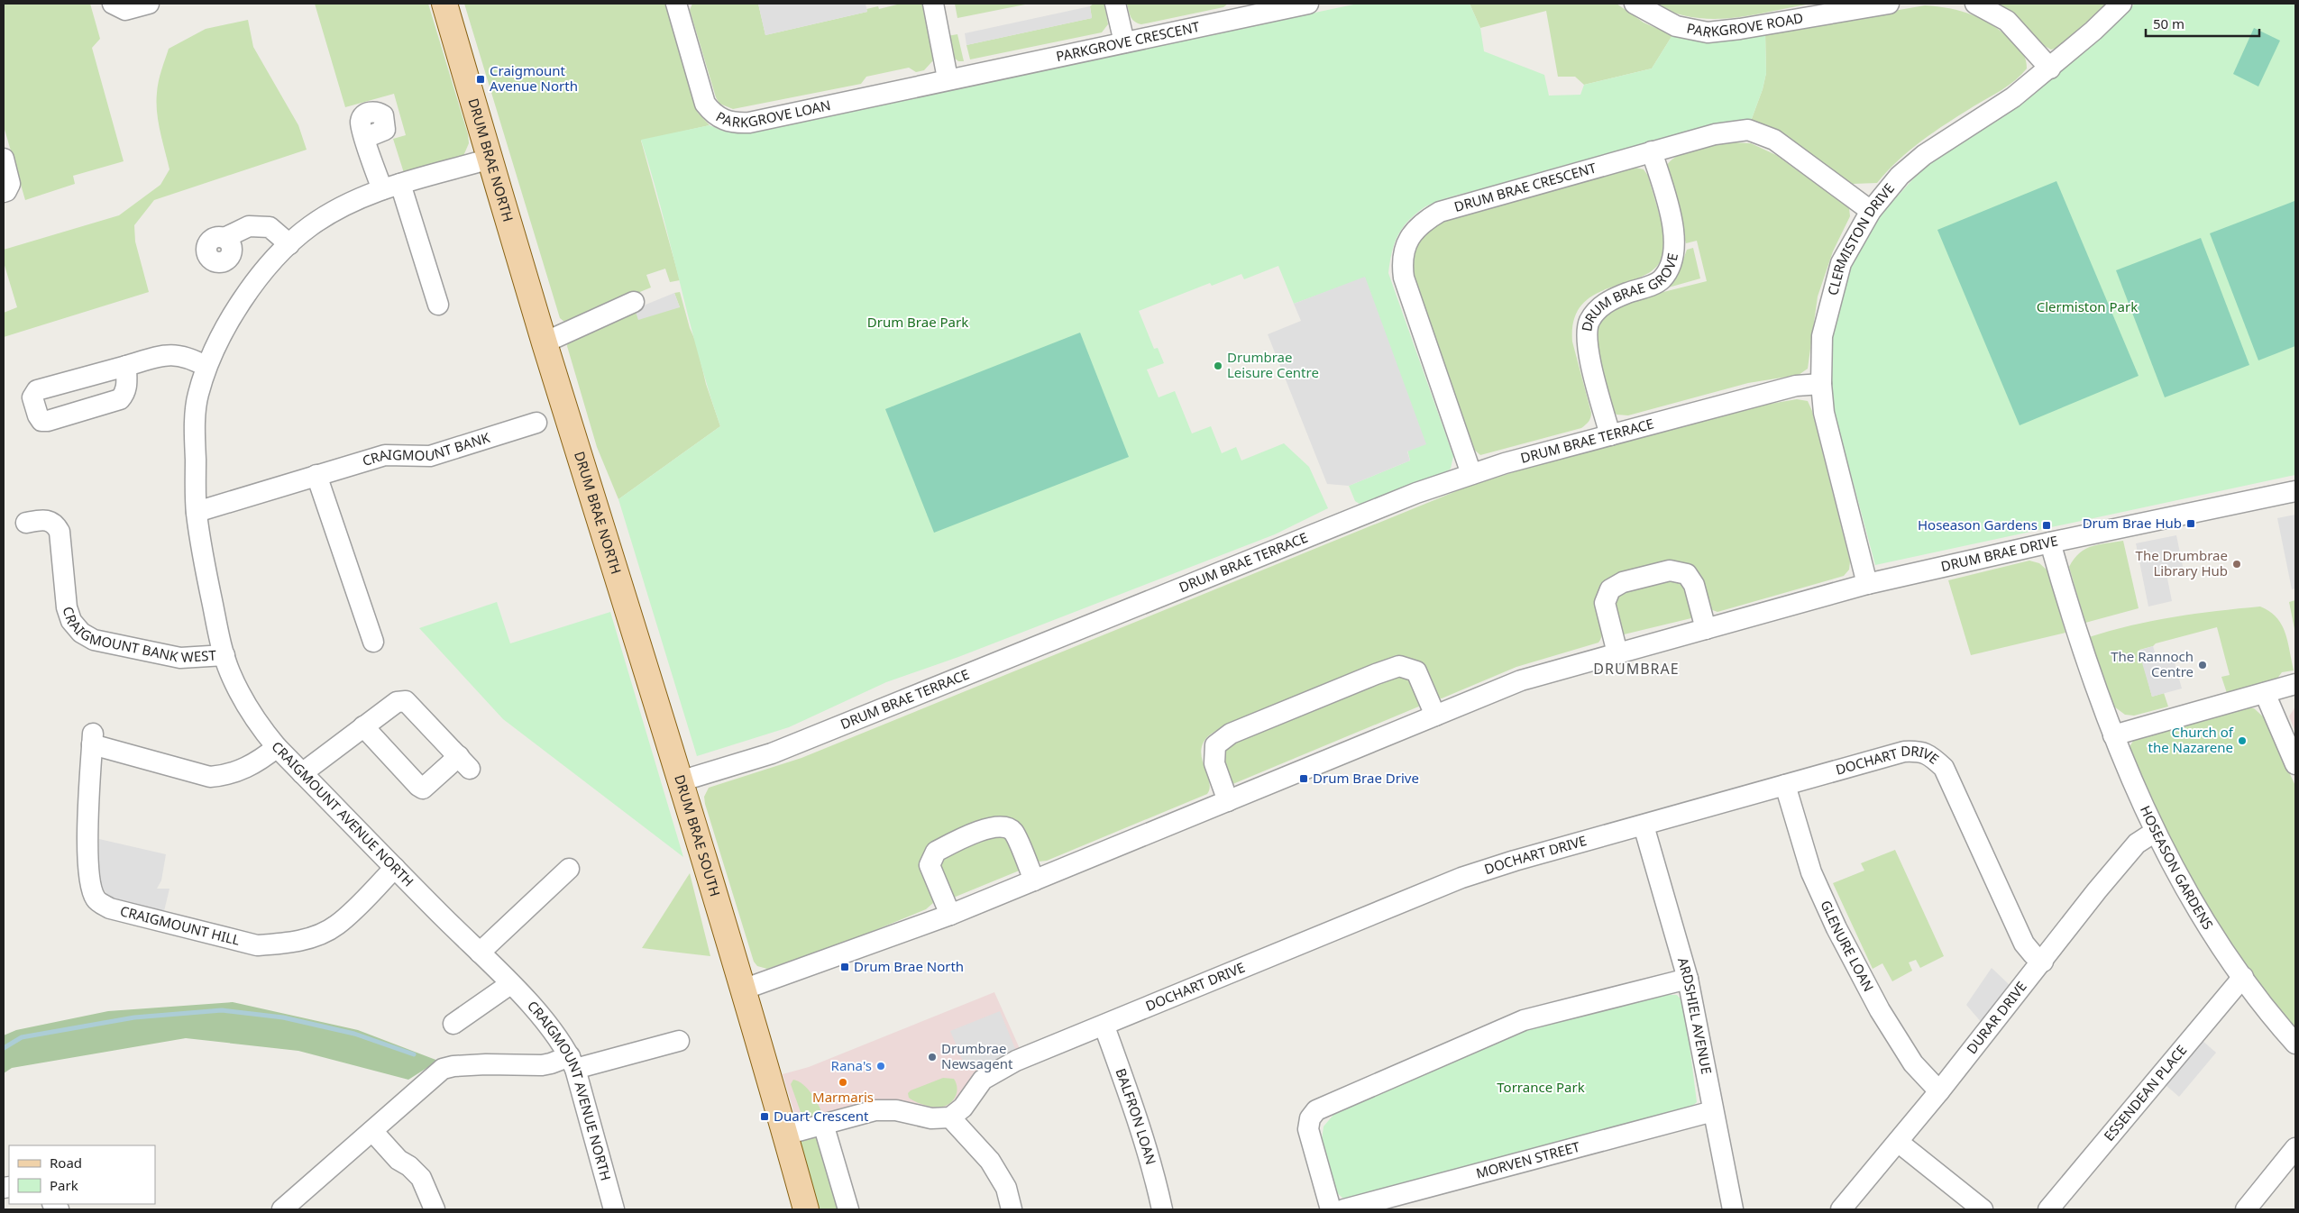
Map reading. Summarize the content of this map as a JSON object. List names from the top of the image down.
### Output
{
  "streets": {
    "main road": ["DRUM BRAE NORTH", "DRUM BRAE SOUTH"],
    "street": [
      "PARKGROVE ROAD",
      "PARKGROVE CRESCENT",
      "PARKGROVE LOAN",
      "DRUM BRAE CRESCENT",
      "CLERMISTON DRIVE",
      "DRUM BRAE GROVE",
      "DRUM BRAE TERRACE",
      "CRAIGMOUNT BANK",
      "DRUM BRAE DRIVE",
      "CRAIGMOUNT BANK WEST",
      "DOCHART DRIVE",
      "CRAIGMOUNT AVENUE NORTH",
      "HOSEASON GARDENS",
      "CRAIGMOUNT HILL",
      "GLENURE LOAN",
      "ARDSHIEL AVENUE",
      "DURAR DRIVE",
      "ESSENDEAN PLACE",
      "BALFRON LOAN",
      "MORVEN STREET"
    ]
  },
  "crossings": [
    ["PARKGROVE CRESCENT", "PARKGROVE LOAN"],
    ["DRUM BRAE NORTH", "CRAIGMOUNT AVENUE NORTH"],
    ["DRUM BRAE NORTH", "DRUM BRAE SOUTH"],
    ["DRUM BRAE CRESCENT", "CLERMISTON DRIVE"],
    ["DRUM BRAE CRESCENT", "DRUM BRAE GROVE"],
    ["DRUM BRAE CRESCENT", "DRUM BRAE TERRACE"],
    ["CLERMISTON DRIVE", "DRUM BRAE TERRACE"],
    ["CLERMISTON DRIVE", "DRUM BRAE DRIVE"],
    ["DRUM BRAE GROVE", "DRUM BRAE TERRACE"],
    ["DRUM BRAE TERRACE", "DRUM BRAE SOUTH"],
    ["CRAIGMOUNT BANK", "CRAIGMOUNT AVENUE NORTH"],
    ["DRUM BRAE DRIVE", "DRUM BRAE SOUTH"],
    ["DRUM BRAE DRIVE", "HOSEASON GARDENS"],
    ["CRAIGMOUNT BANK WEST", "CRAIGMOUNT AVENUE NORTH"],
    ["DOCHART DRIVE", "GLENURE LOAN"],
    ["DOCHART DRIVE", "ARDSHIEL AVENUE"],
    ["DOCHART DRIVE", "DURAR DRIVE"],
    ["DOCHART DRIVE", "BALFRON LOAN"],
    ["CRAIGMOUNT AVENUE NORTH", "CRAIGMOUNT HILL"],
    ["HOSEASON GARDENS", "DURAR DRIVE"],
    ["HOSEASON GARDENS", "ESSENDEAN PLACE"],
    ["GLENURE LOAN", "DURAR DRIVE"],
    ["ARDSHIEL AVENUE", "MORVEN STREET"]
  ],
  "districts": ["DRUMBRAE"],
  "parks": ["Clermiston Park", "Drum Brae Park", "Torrance Park"],
  "places": {
    "transit": [
      "Craigmount Avenue North",
      "Drum Brae Hub",
      "Hoseason Gardens",
      "Drum Brae Drive",
      "Drum Brae North",
      "Duart Crescent"
    ],
    "other": [
      "Drumbrae Leisure Centre",
      "The Drumbrae Library Hub",
      "The Rannoch Centre",
      "Church of the Nazarene",
      "Drumbrae Newsagent",
      "Rana's",
      "Marmaris"
    ]
  },
  "legend": ["Road", "Park"],
  "scale_bar": "50 m"
}
